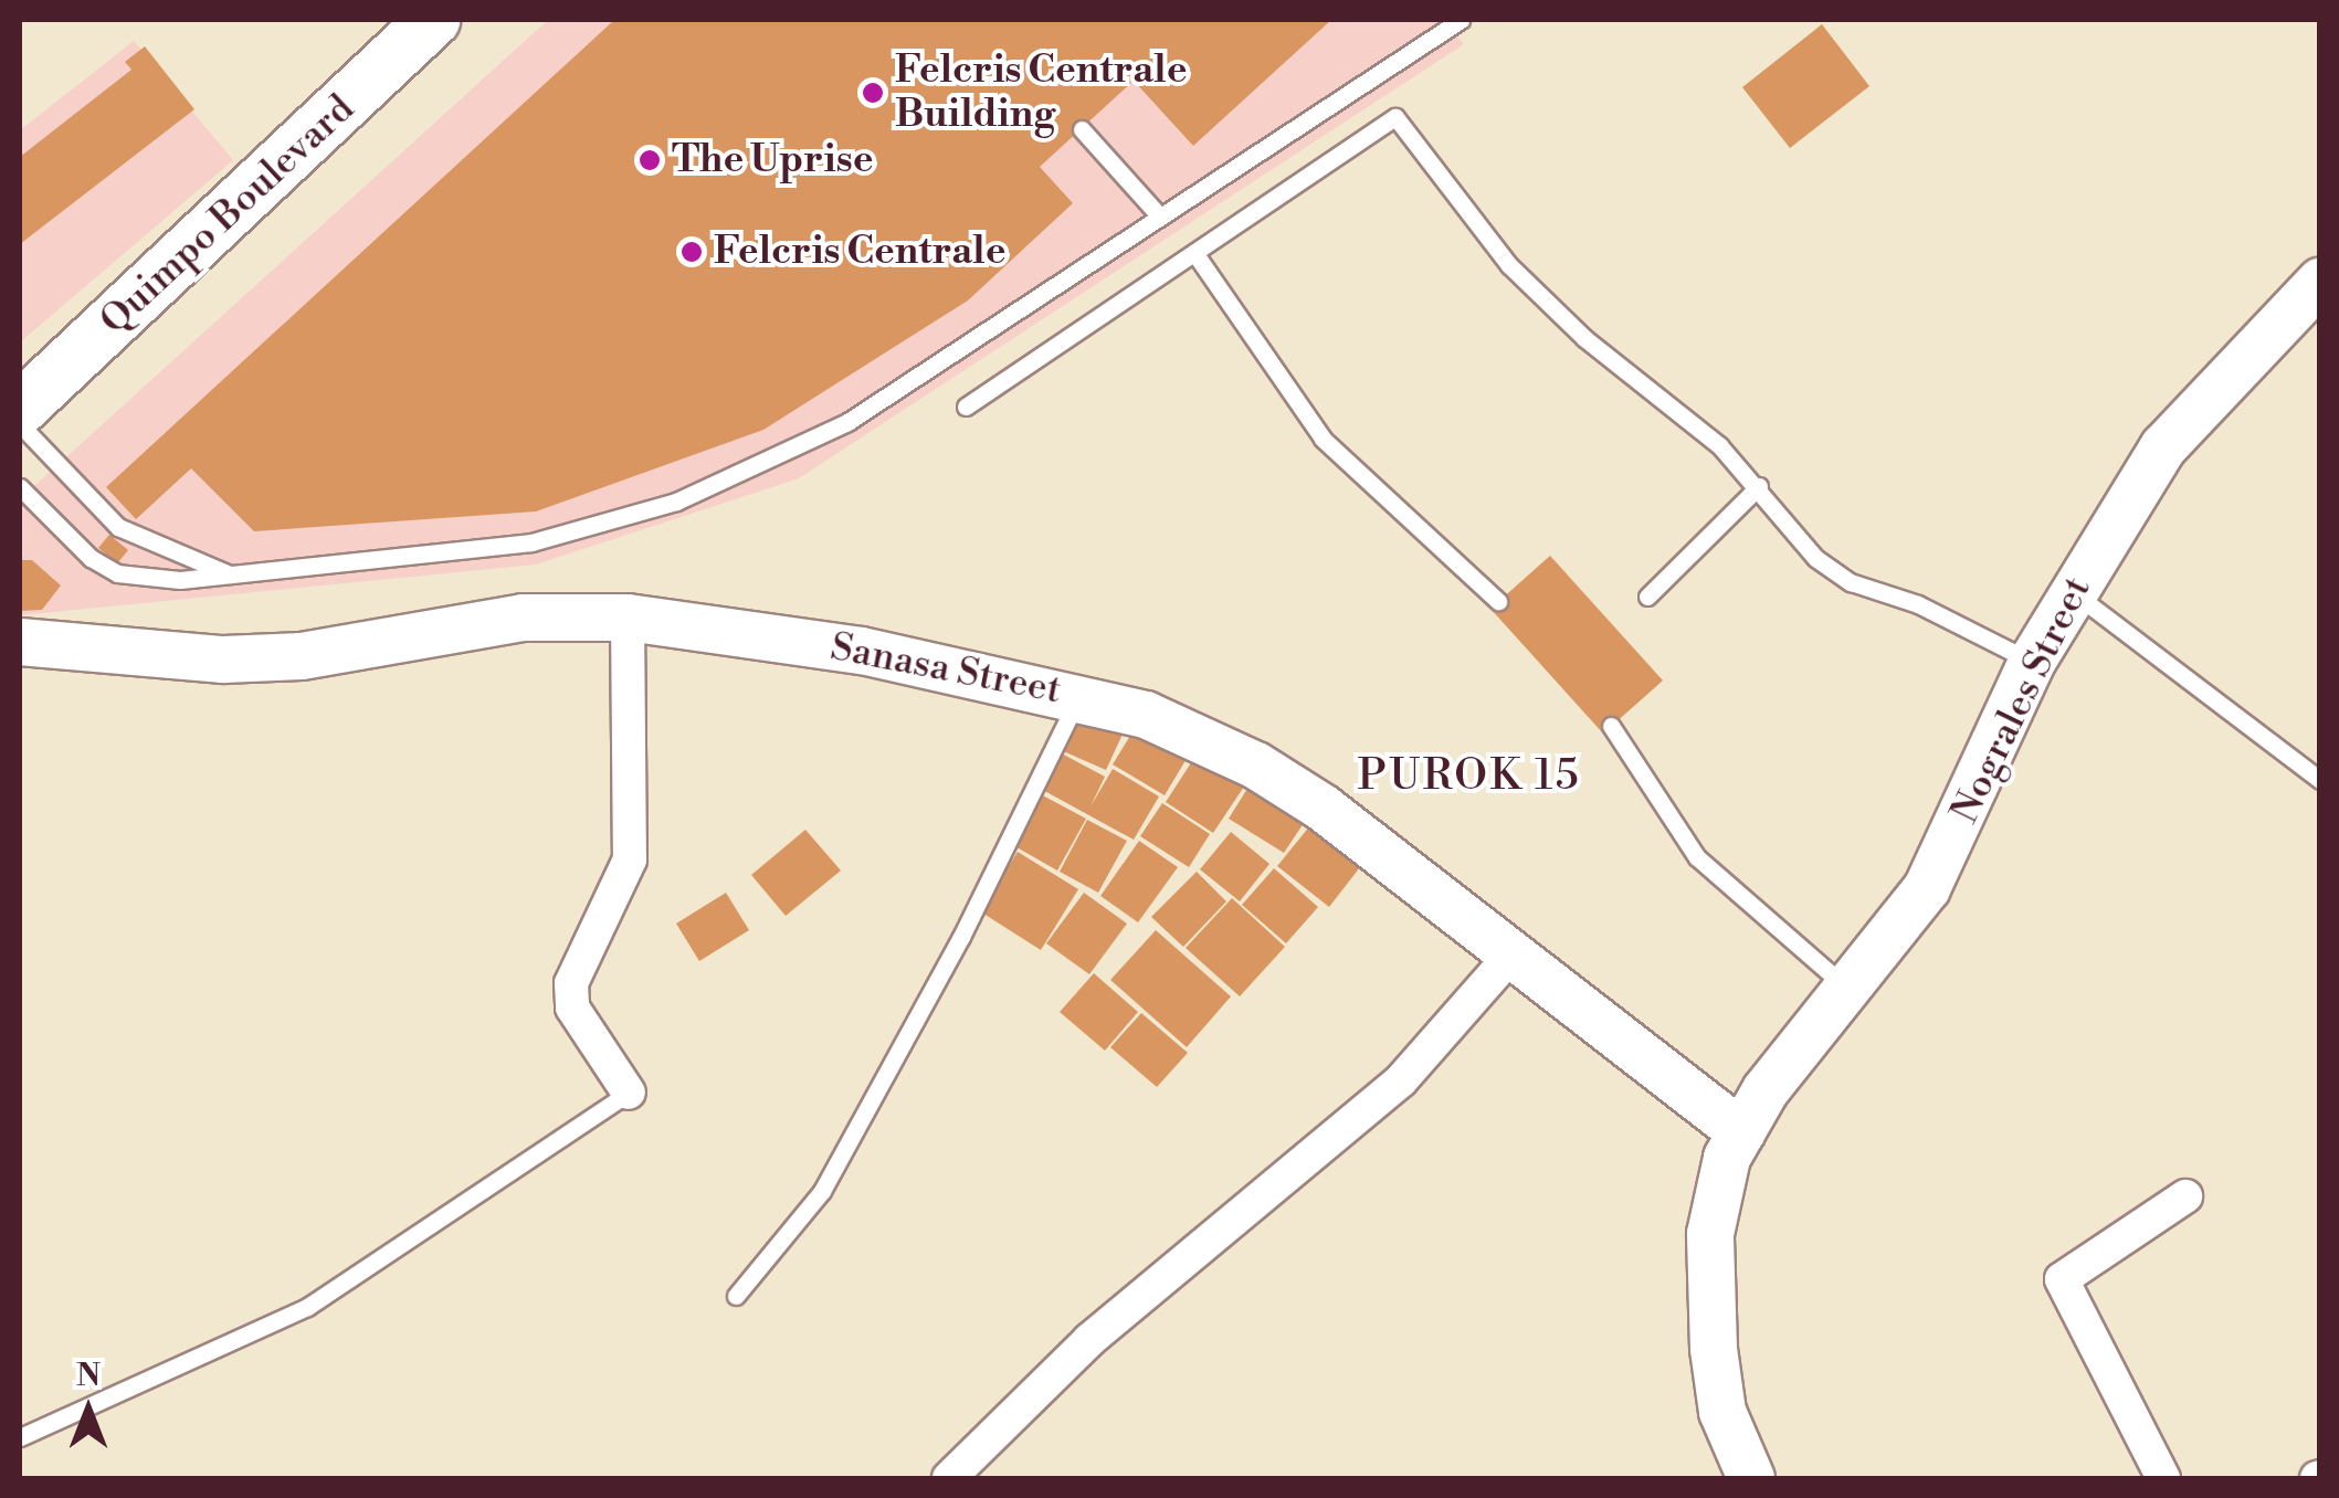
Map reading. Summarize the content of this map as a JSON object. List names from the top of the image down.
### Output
{
  "streets": {
    "main road": ["Quimpo Boulevard"],
    "street": ["Sanasa Street", "Nograles Street"]
  },
  "crossings": [
    ["Sanasa Street", "Nograles Street"]
  ],
  "districts": ["PUROK 15"],
  "places": ["Felcris Centrale Building", "The Uprise", "Felcris Centrale"],
  "north": "top"
}
